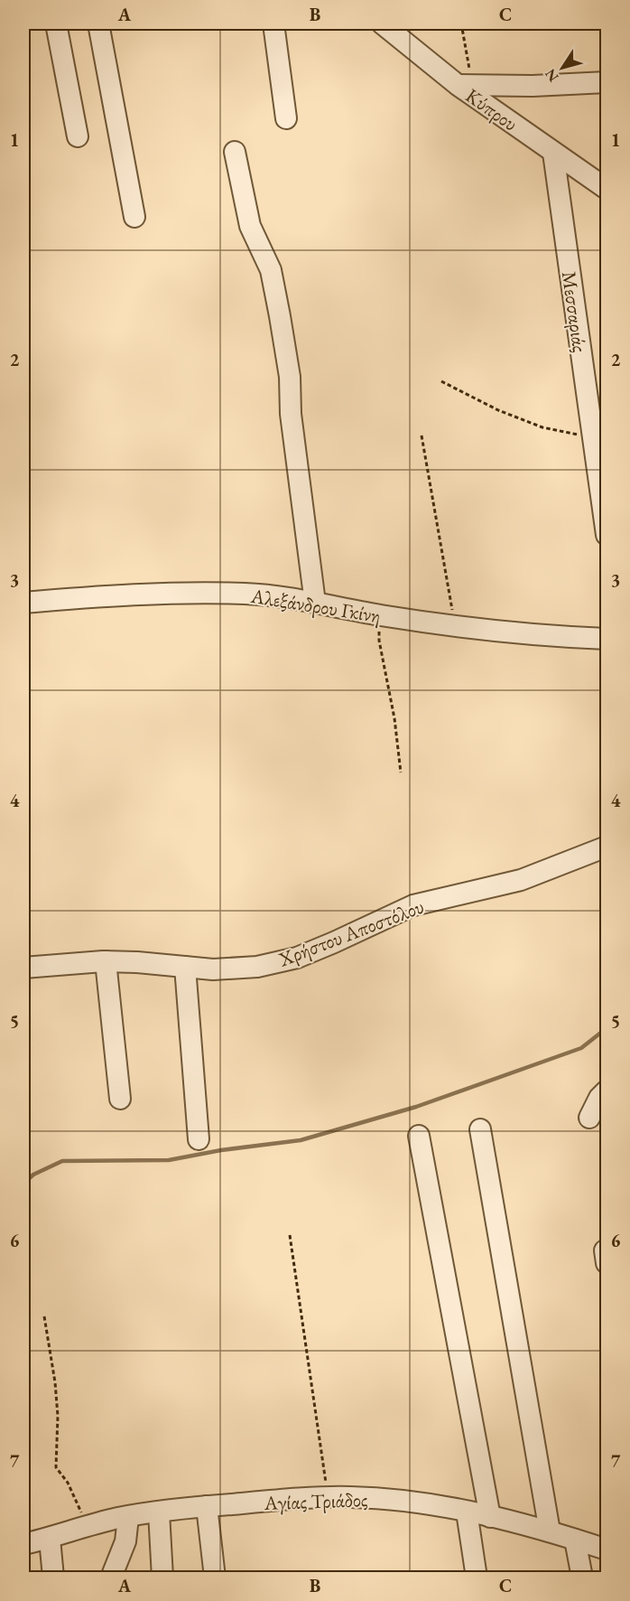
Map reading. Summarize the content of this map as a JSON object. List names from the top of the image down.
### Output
{
  "streets": {
    "street": [
      "Κύπρου",
      "Μεσσαριάς",
      "Αλεξάνδρου Γκίνη",
      "Χρήστου Αποστόλου",
      "Αγίας Τριάδος"
    ]
  },
  "crossings": [
    ["Κύπρου", "Μεσσαριάς"]
  ],
  "north": "bottom left",
  "grid": {
    "columns": ["A", "B", "C"],
    "rows": [
      "1",
      "2",
      "3",
      "4",
      "5",
      "6",
      "7"
    ]
  }
}
